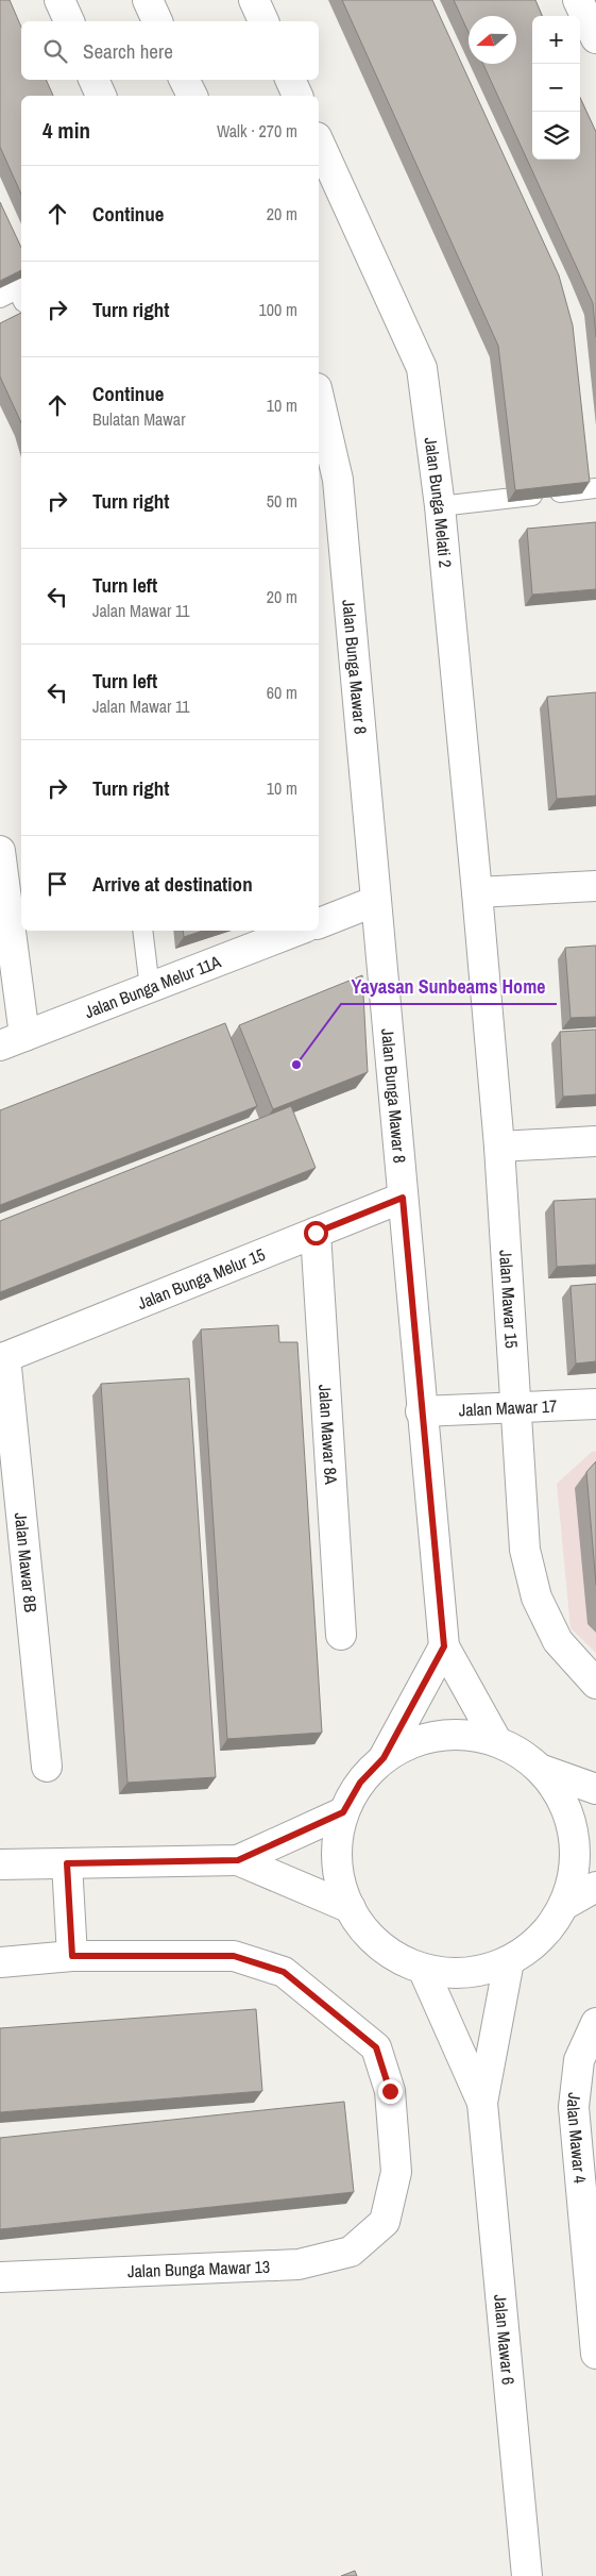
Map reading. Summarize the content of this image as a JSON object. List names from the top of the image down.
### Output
{
  "streets": {
    "street": [
      "Jalan Bunga Melati 2",
      "Jalan Bunga Mawar 8",
      "Jalan Bunga Melur 11A",
      "Jalan Bunga Melur 15",
      "Jalan Mawar 15",
      "Jalan Mawar 17",
      "Jalan Mawar 8A",
      "Jalan Mawar 8B",
      "Jalan Mawar 4",
      "Jalan Bunga Mawar 13",
      "Jalan Mawar 6"
    ]
  },
  "crossings": [
    ["Jalan Bunga Melati 2", "Jalan Mawar 15"],
    ["Jalan Bunga Mawar 8", "Jalan Bunga Melur 11A"],
    ["Jalan Bunga Mawar 8", "Jalan Bunga Melur 15"],
    ["Jalan Bunga Mawar 8", "Jalan Mawar 17"],
    ["Jalan Bunga Melur 15", "Jalan Mawar 8A"],
    ["Jalan Bunga Melur 15", "Jalan Mawar 8B"],
    ["Jalan Mawar 15", "Jalan Mawar 17"]
  ],
  "places": ["Yayasan Sunbeams Home"],
  "north": "left",
  "page": {
    "map_buttons": ["+", "−"],
    "search": "Search here",
    "heading": ["4 min", "Walk · 270 m"],
    "list": [
      ["Continue", "20 m"],
      ["Turn right", "100 m"],
      ["Continue", "Bulatan Mawar", "10 m"],
      ["Turn right", "50 m"],
      ["Turn left", "Jalan Mawar 11", "20 m"],
      ["Turn left", "Jalan Mawar 11", "60 m"],
      ["Turn right", "10 m"],
      "Arrive at destination"
    ]
  }
}
